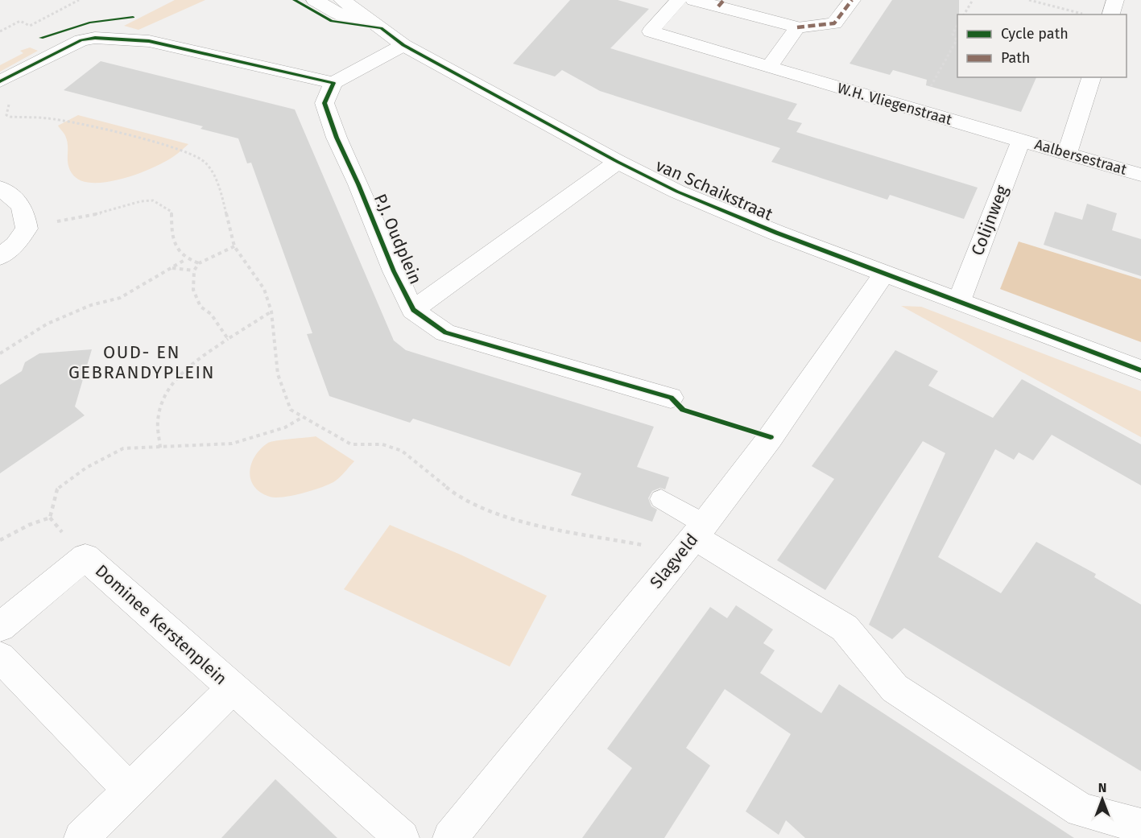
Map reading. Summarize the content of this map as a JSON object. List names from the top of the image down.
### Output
{
  "streets": {
    "street": [
      "W.H. Vliegenstraat",
      "Aalbersestraat",
      "van Schaikstraat",
      "Colijnweg",
      "P.J. Oudplein",
      "Slagveld",
      "Dominee Kerstenplein"
    ]
  },
  "crossings": [
    ["W.H. Vliegenstraat", "Aalbersestraat"],
    ["W.H. Vliegenstraat", "Colijnweg"],
    ["Aalbersestraat", "Colijnweg"],
    ["van Schaikstraat", "Colijnweg"],
    ["van Schaikstraat", "P.J. Oudplein"],
    ["van Schaikstraat", "Slagveld"]
  ],
  "districts": ["OUD- EN GEBRANDYPLEIN"],
  "legend": ["Cycle path", "Path"],
  "north": "top"
}
